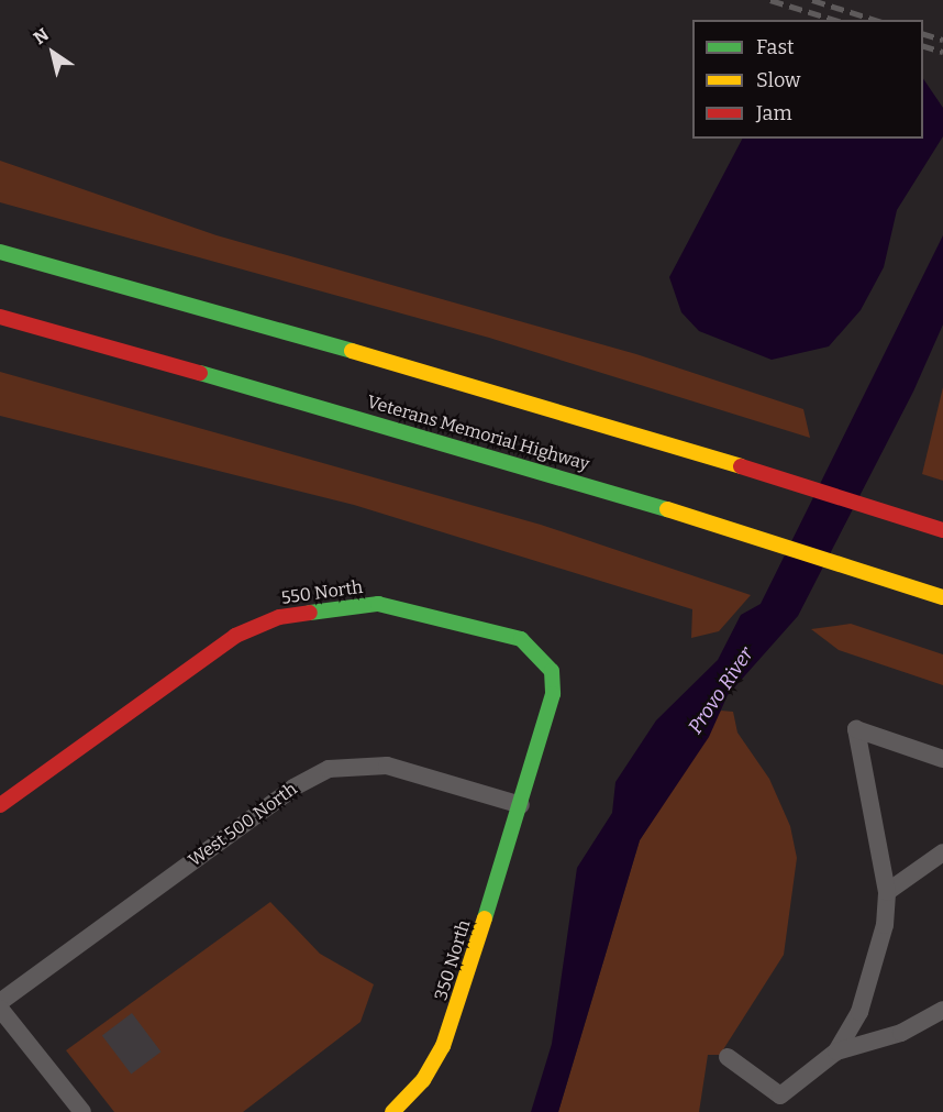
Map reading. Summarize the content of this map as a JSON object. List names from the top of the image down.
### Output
{
  "streets": {
    "main road": ["Veterans Memorial Highway", "550 North", "350 North"],
    "street": ["West 500 North"]
  },
  "crossings": [
    ["550 North", "West 500 North"],
    ["550 North", "350 North"],
    ["West 500 North", "350 North"]
  ],
  "water": ["Provo River"],
  "legend": ["Fast", "Slow", "Jam"],
  "north": "top left"
}
